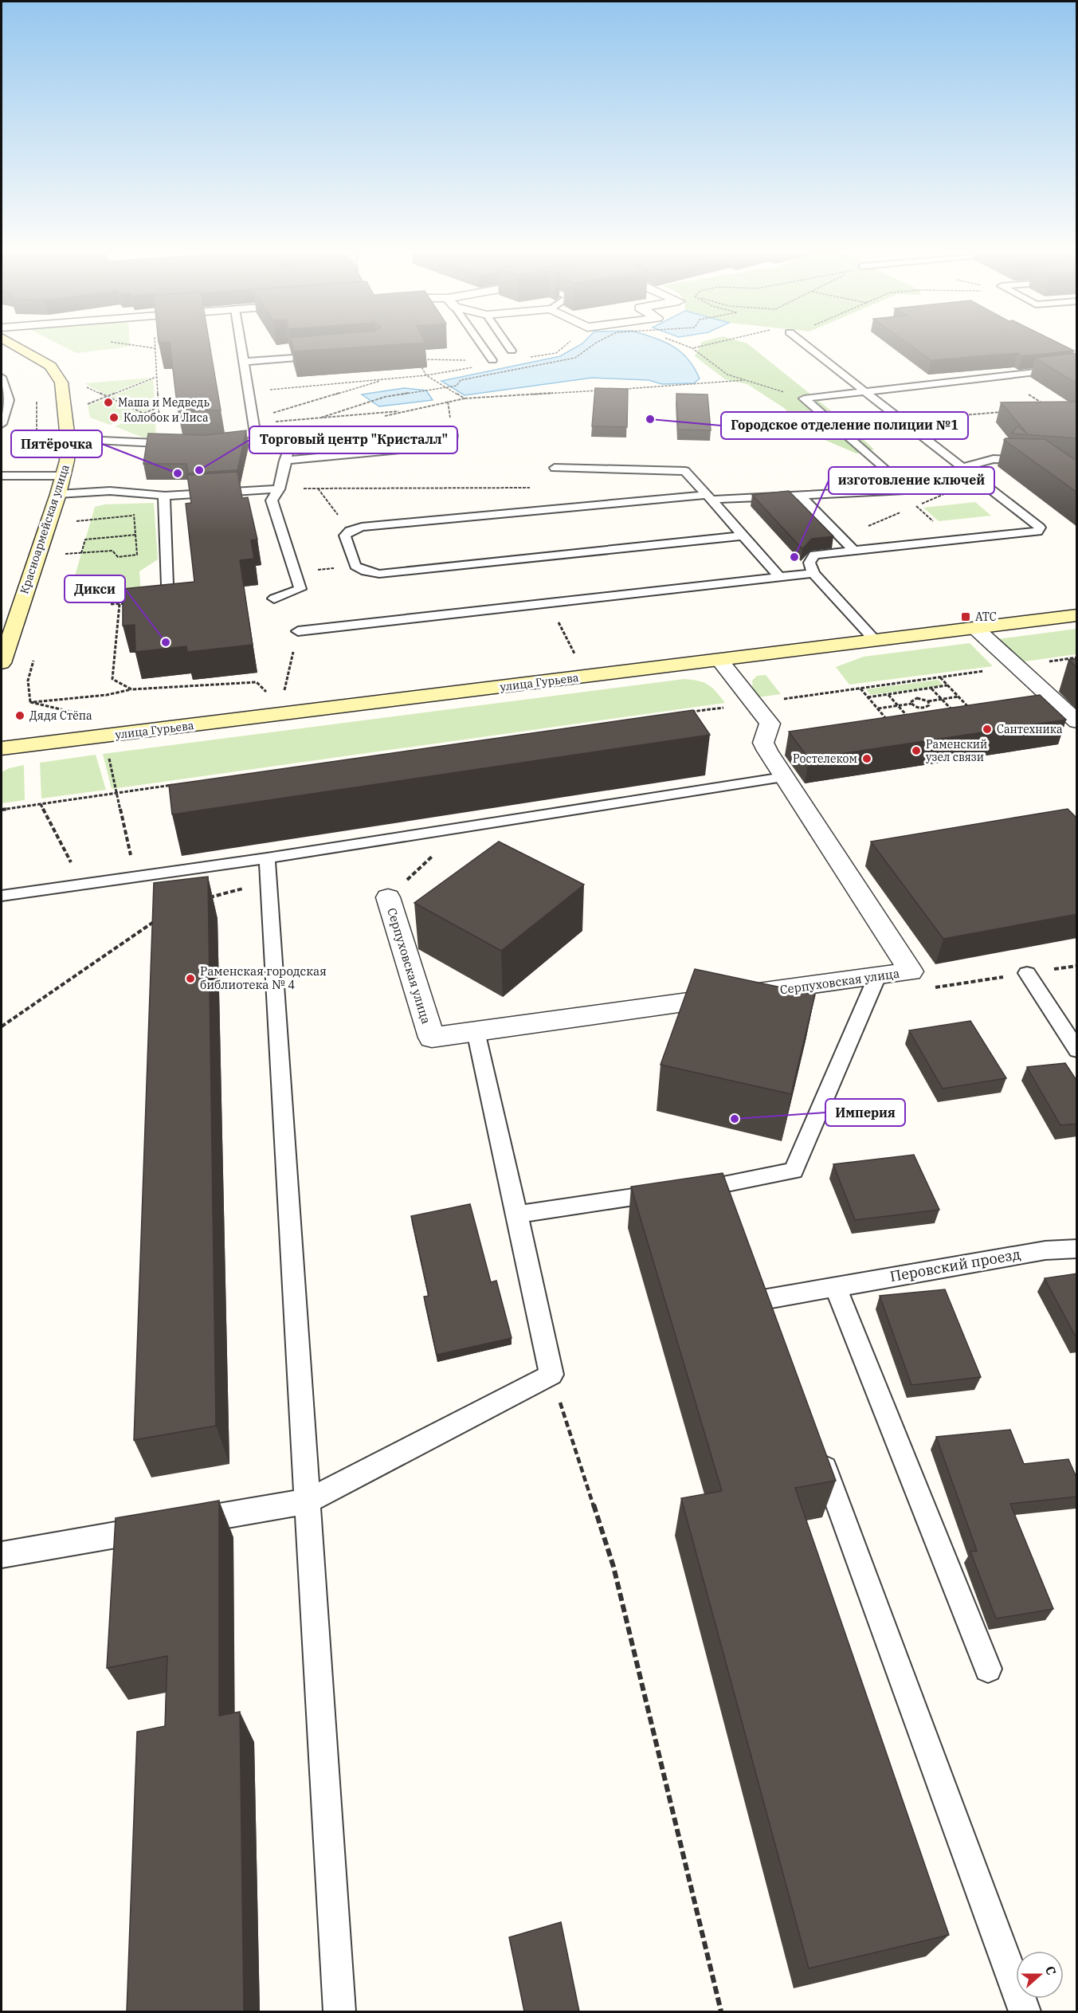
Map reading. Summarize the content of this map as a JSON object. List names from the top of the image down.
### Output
{
  "streets": {
    "main road": ["Красноармейская улица", "улица Гурьева"],
    "street": ["Серпуховская улица"],
    "lane": ["Перовский проезд"]
  },
  "crossings": [
    ["улица Гурьева", "Серпуховская улица"]
  ],
  "places": {
    "other": [
      "Маша и Медведь",
      "Колобок и Лиса",
      "Городское отделение полиции №1",
      "Торговый центр \"Кристалл\"",
      "Пятёрочка",
      "изготовление ключей",
      "Дикси",
      "Дядя Стёпа",
      "Сантехника",
      "Раменский узел связи",
      "Ростелеком",
      "Раменская городская библиотека № 4",
      "Империя"
    ],
    "transit": ["АТС"]
  },
  "north": "right"
}
